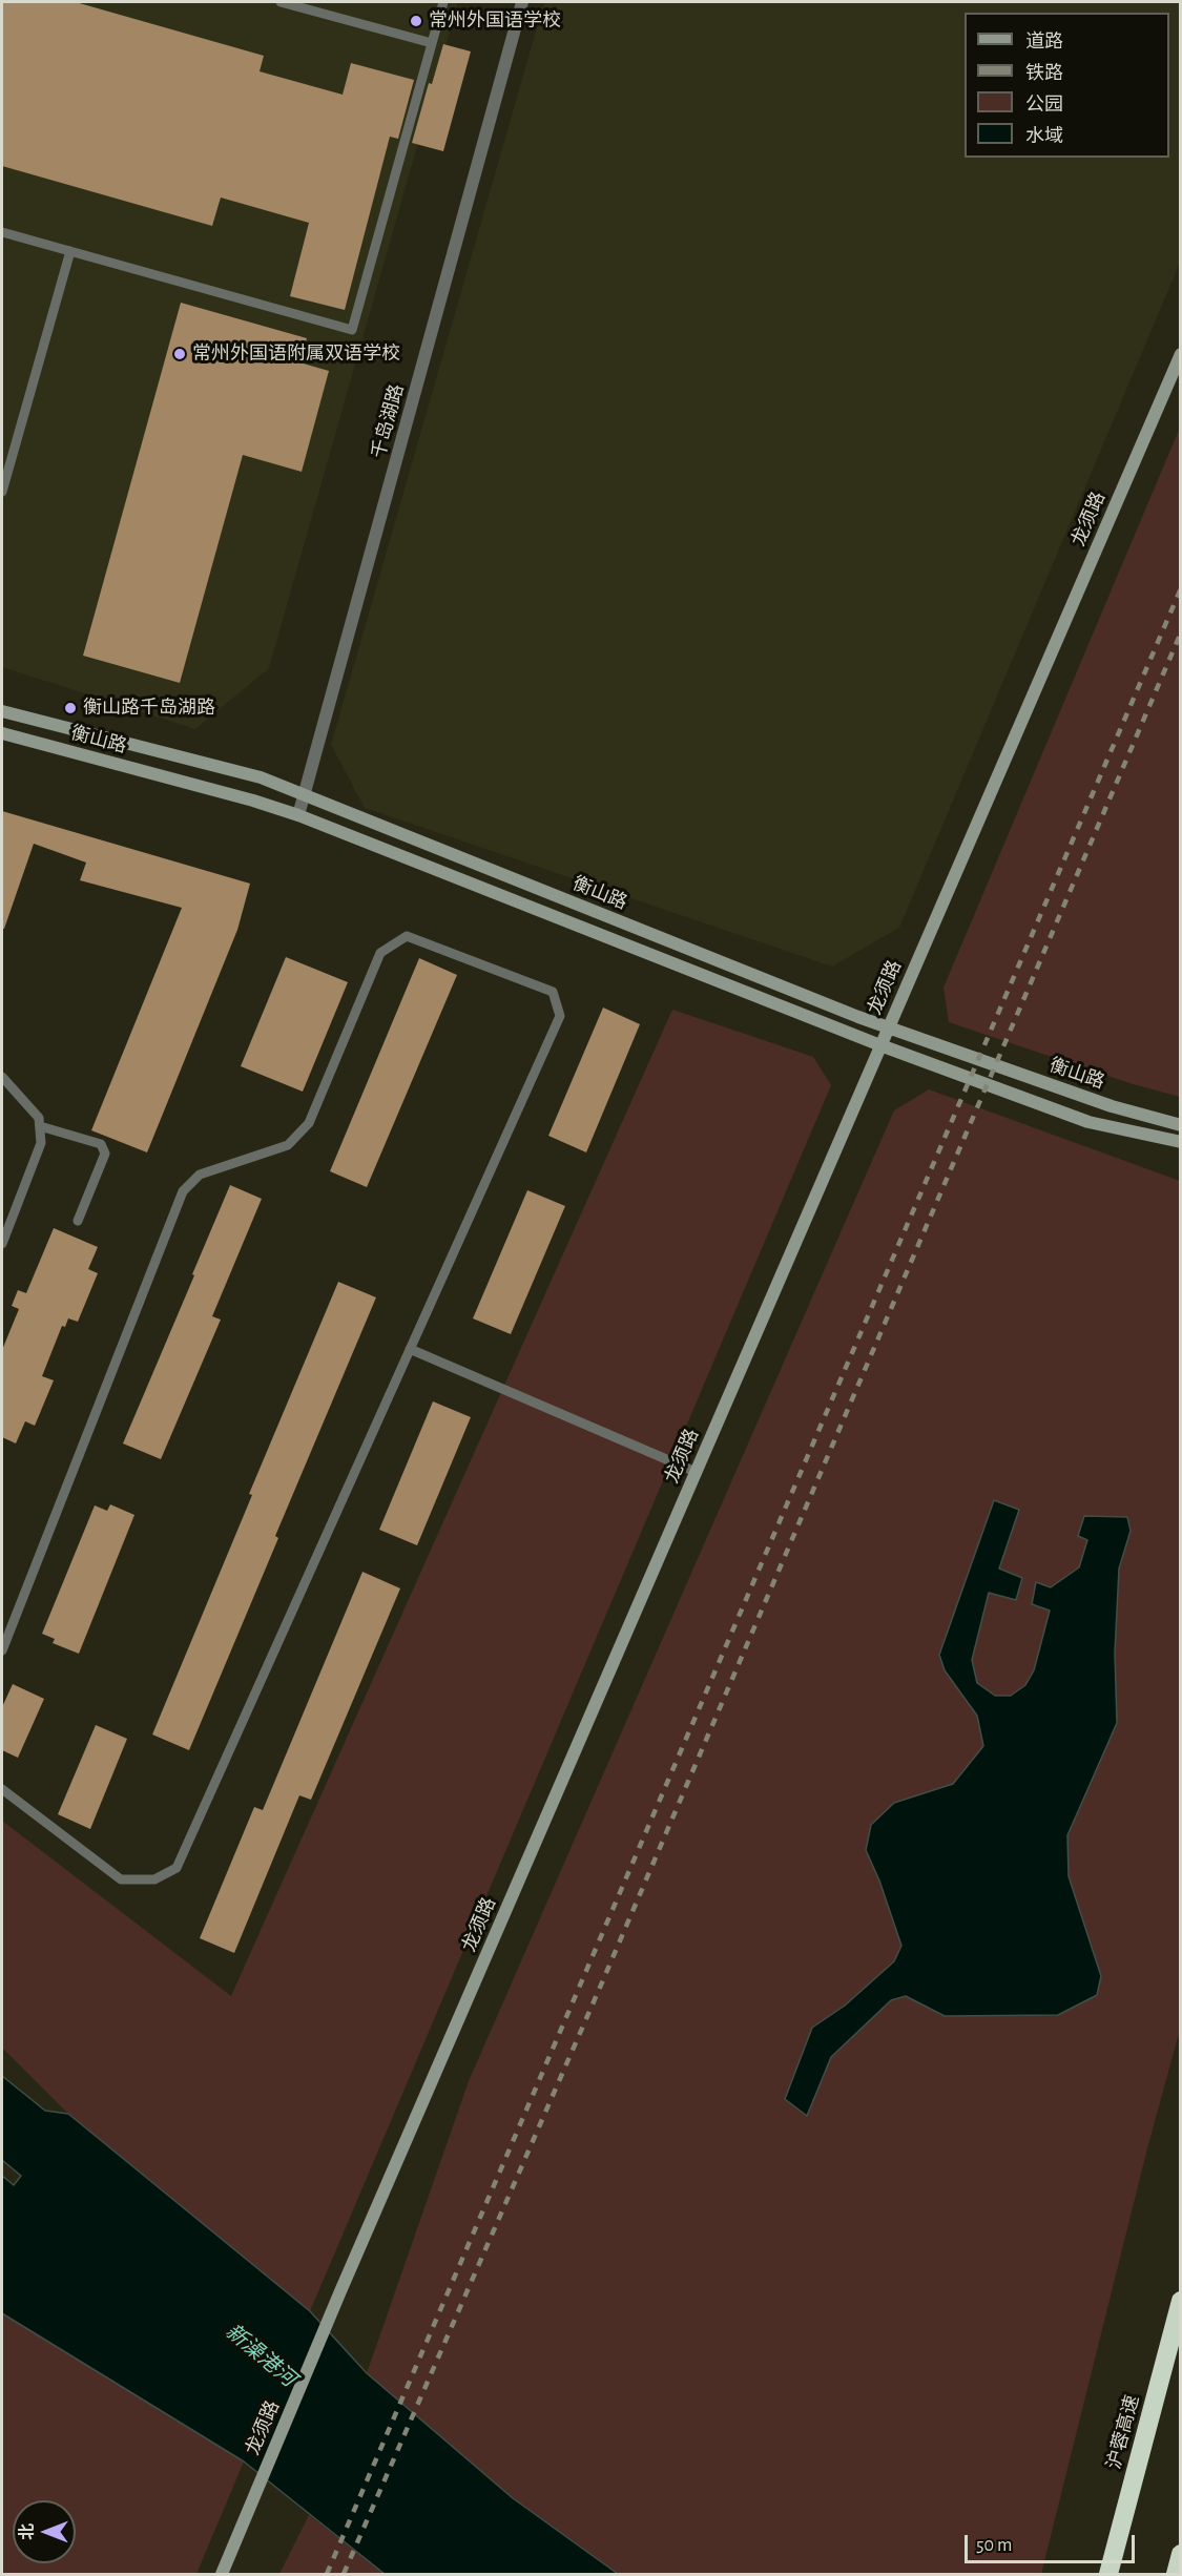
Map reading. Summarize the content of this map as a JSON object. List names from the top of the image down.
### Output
{
  "streets": {
    "highway": ["沪蓉高速"],
    "street": ["千岛湖路", "龙须路", "衡山路"]
  },
  "crossings": [
    ["千岛湖路", "衡山路"],
    ["龙须路", "衡山路"]
  ],
  "water": ["新澡港河"],
  "places": ["常州外国语学校", "常州外国语附属双语学校", "衡山路千岛湖路"],
  "legend": [
    "道路",
    "铁路",
    "公园",
    "水域"
  ],
  "scale_bar": "50 m",
  "north": "left"
}
